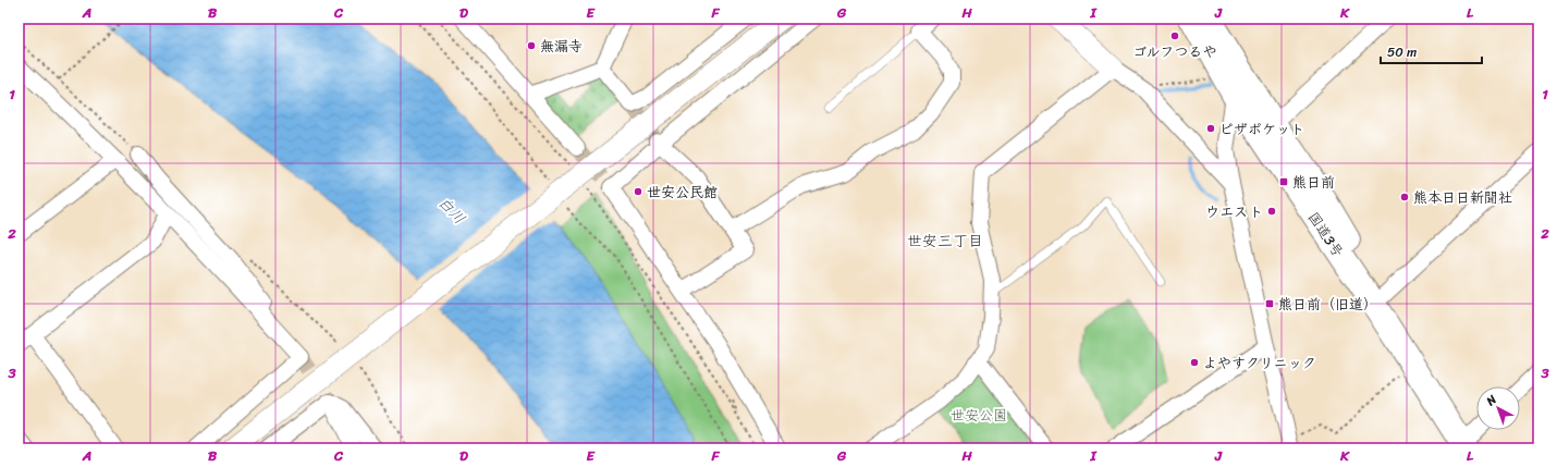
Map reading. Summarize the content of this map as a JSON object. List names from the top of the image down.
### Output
{
  "streets": {
    "highway": ["国道3号"]
  },
  "districts": ["世安三丁目"],
  "water": ["白川"],
  "parks": ["世安公園"],
  "places": {
    "other": [
      "ゴルフつるや",
      "無漏寺",
      "ピザポケット",
      "世安公民館",
      "熊本日日新聞社",
      "ウエスト",
      "よやすクリニック"
    ],
    "transit": ["熊日前", "熊日前（旧道）"]
  },
  "scale_bar": "50 m",
  "north": "top left",
  "grid": {
    "columns": [
      "A",
      "B",
      "C",
      "D",
      "E",
      "F",
      "G",
      "H",
      "I",
      "J",
      "K",
      "L"
    ],
    "rows": ["1", "2", "3"]
  }
}
